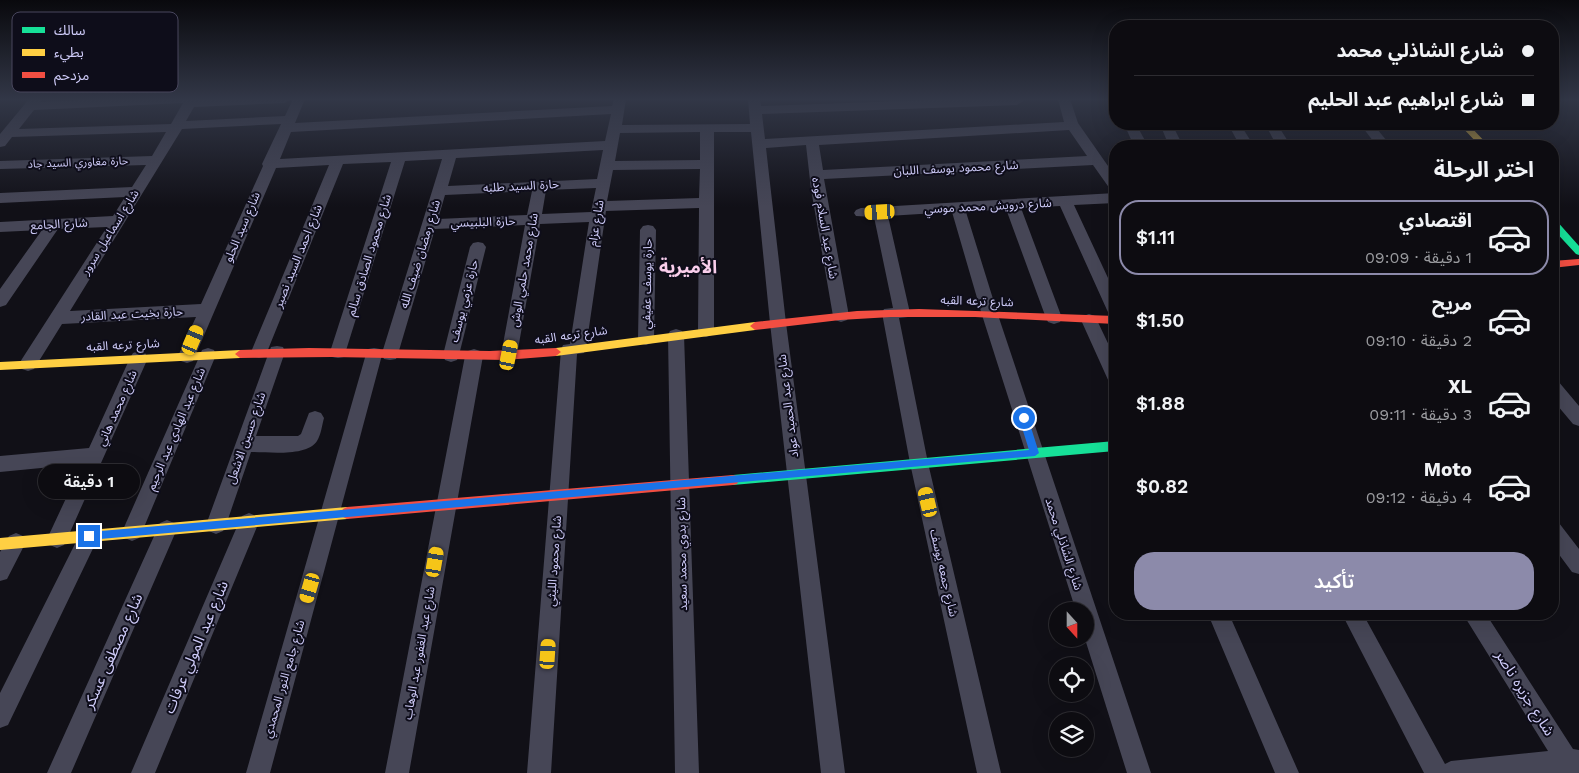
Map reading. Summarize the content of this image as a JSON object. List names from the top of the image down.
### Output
{
  "streets": {
    "street": [
      "حارة مغاوري السيد جاد",
      "شارع محمود يوسف اللبان",
      "حارة السيد طلبه",
      "شارع درويش محمد موسي",
      "حارة البلبيسي",
      "شارع عزام",
      "شارع الجامع",
      "شارع سيد الحلو",
      "شارع عبد السلام فوده",
      "شارع اسماعيل سرور",
      "شارع رمضان ضيف الله",
      "شارع محمود الصادق سالم",
      "شارع احمد السيد نصير",
      "شارع محمد حلمي الوش",
      "حارة يوسف عفيفي",
      "حارة عزمي يوسف",
      "شارع ترعه القبه",
      "حارة بخيت عبد القادر",
      "شارع عبد الحميد عواد",
      "شارع محمد هاني",
      "شارع عبد الهادي عبد الرحيم",
      "شارع حسين الاشعل",
      "شارع الشاذلي محمد",
      "شارع بدوي محمد سعيد",
      "شارع محمود الليثي",
      "شارع جمعه يوسف",
      "شارع عبد المولي عرفات",
      "شارع مصطفى عسكر",
      "شارع عبد الغفور عبد الوهاب",
      "شارع جامع النور المحمدي",
      "شارع جزيره ناصر"
    ]
  },
  "crossings": [
    ["حارة مغاوري السيد جاد", "شارع اسماعيل سرور"],
    ["شارع محمود يوسف اللبان", "شارع عبد السلام فوده"],
    ["حارة السيد طلبه", "شارع عزام"],
    ["حارة السيد طلبه", "شارع رمضان ضيف الله"],
    ["حارة السيد طلبه", "شارع محمد حلمي الوش"],
    ["شارع درويش محمد موسي", "شارع الشاذلي محمد"],
    ["شارع درويش محمد موسي", "شارع جمعه يوسف"],
    ["حارة البلبيسي", "شارع عزام"],
    ["حارة البلبيسي", "شارع رمضان ضيف الله"],
    ["حارة البلبيسي", "شارع محمد حلمي الوش"],
    ["شارع عزام", "شارع ترعه القبه"],
    ["شارع عزام", "شارع محمود الليثي"],
    ["شارع الجامع", "شارع اسماعيل سرور"],
    ["شارع سيد الحلو", "شارع ترعه القبه"],
    ["شارع سيد الحلو", "حارة بخيت عبد القادر"],
    ["شارع عبد السلام فوده", "شارع ترعه القبه"],
    ["شارع اسماعيل سرور", "شارع ترعه القبه"],
    ["شارع اسماعيل سرور", "حارة بخيت عبد القادر"],
    ["شارع رمضان ضيف الله", "شارع ترعه القبه"],
    ["شارع رمضان ضيف الله", "شارع جامع النور المحمدي"],
    ["شارع محمود الصادق سالم", "شارع ترعه القبه"],
    ["شارع احمد السيد نصير", "شارع ترعه القبه"],
    ["شارع احمد السيد نصير", "شارع حسين الاشعل"],
    ["شارع محمد حلمي الوش", "شارع ترعه القبه"],
    ["حارة يوسف عفيفي", "شارع ترعه القبه"],
    ["حارة عزمي يوسف", "شارع ترعه القبه"],
    ["شارع ترعه القبه", "شارع عبد الحميد عواد"],
    ["شارع ترعه القبه", "شارع محمد هاني"],
    ["شارع ترعه القبه", "شارع عبد الهادي عبد الرحيم"],
    ["شارع ترعه القبه", "شارع حسين الاشعل"],
    ["شارع ترعه القبه", "شارع الشاذلي محمد"],
    ["شارع ترعه القبه", "شارع بدوي محمد سعيد"],
    ["شارع ترعه القبه", "شارع محمود الليثي"],
    ["شارع ترعه القبه", "شارع جمعه يوسف"],
    ["شارع ترعه القبه", "شارع عبد الغفور عبد الوهاب"],
    ["شارع ترعه القبه", "شارع جامع النور المحمدي"]
  ],
  "districts": ["الأميرية"],
  "legend": ["سالك", "بطيء", "مزدحم"],
  "north": "bottom",
  "page": {
    "banner": ["شارع الشاذلي محمد", "شارع ابراهيم عبد الحليم"],
    "heading": "اختر الرحلة",
    "list": [
      {
        "name": "اقتصادي",
        "note": "1 دقيقة · 09:09",
        "value": "$1.11"
      },
      {
        "name": "مريح",
        "note": "2 دقيقة · 09:10",
        "value": "$1.50"
      },
      {
        "name": "XL",
        "note": "3 دقيقة · 09:11",
        "value": "$1.88"
      },
      {
        "name": "Moto",
        "note": "4 دقيقة · 09:12",
        "value": "$0.82"
      }
    ],
    "bubble": "1 دقيقة",
    "buttons": "تأكيد"
  }
}
